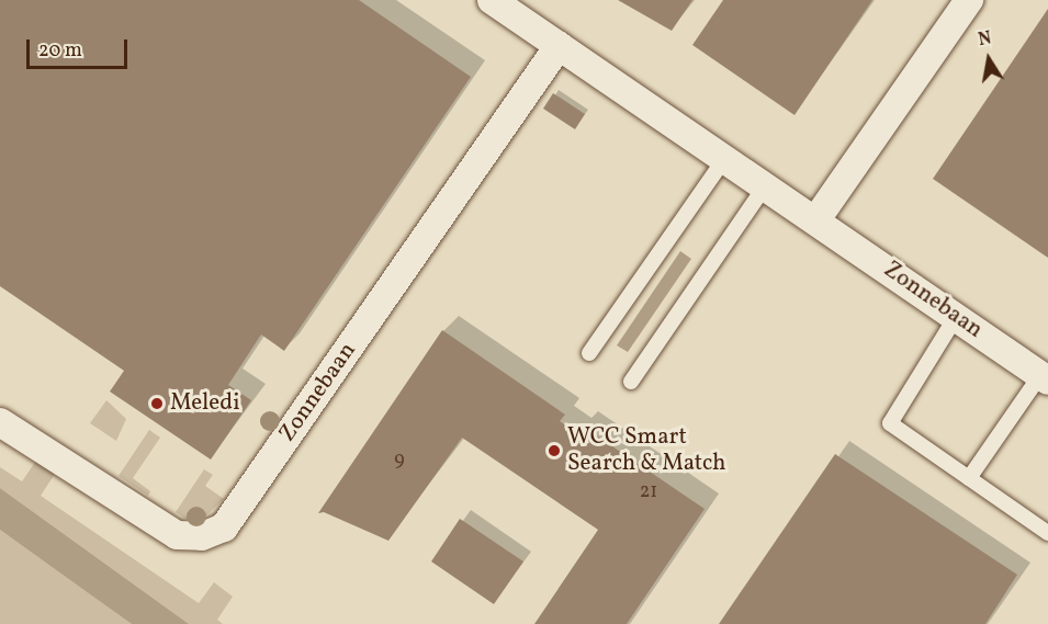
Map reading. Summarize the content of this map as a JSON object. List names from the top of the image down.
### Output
{
  "streets": {
    "street": ["Zonnebaan"]
  },
  "places": ["Meledi", "WCC Smart Search & Match"],
  "house_numbers": ["9", "21"],
  "scale_bar": "20 m",
  "north": "top"
}
